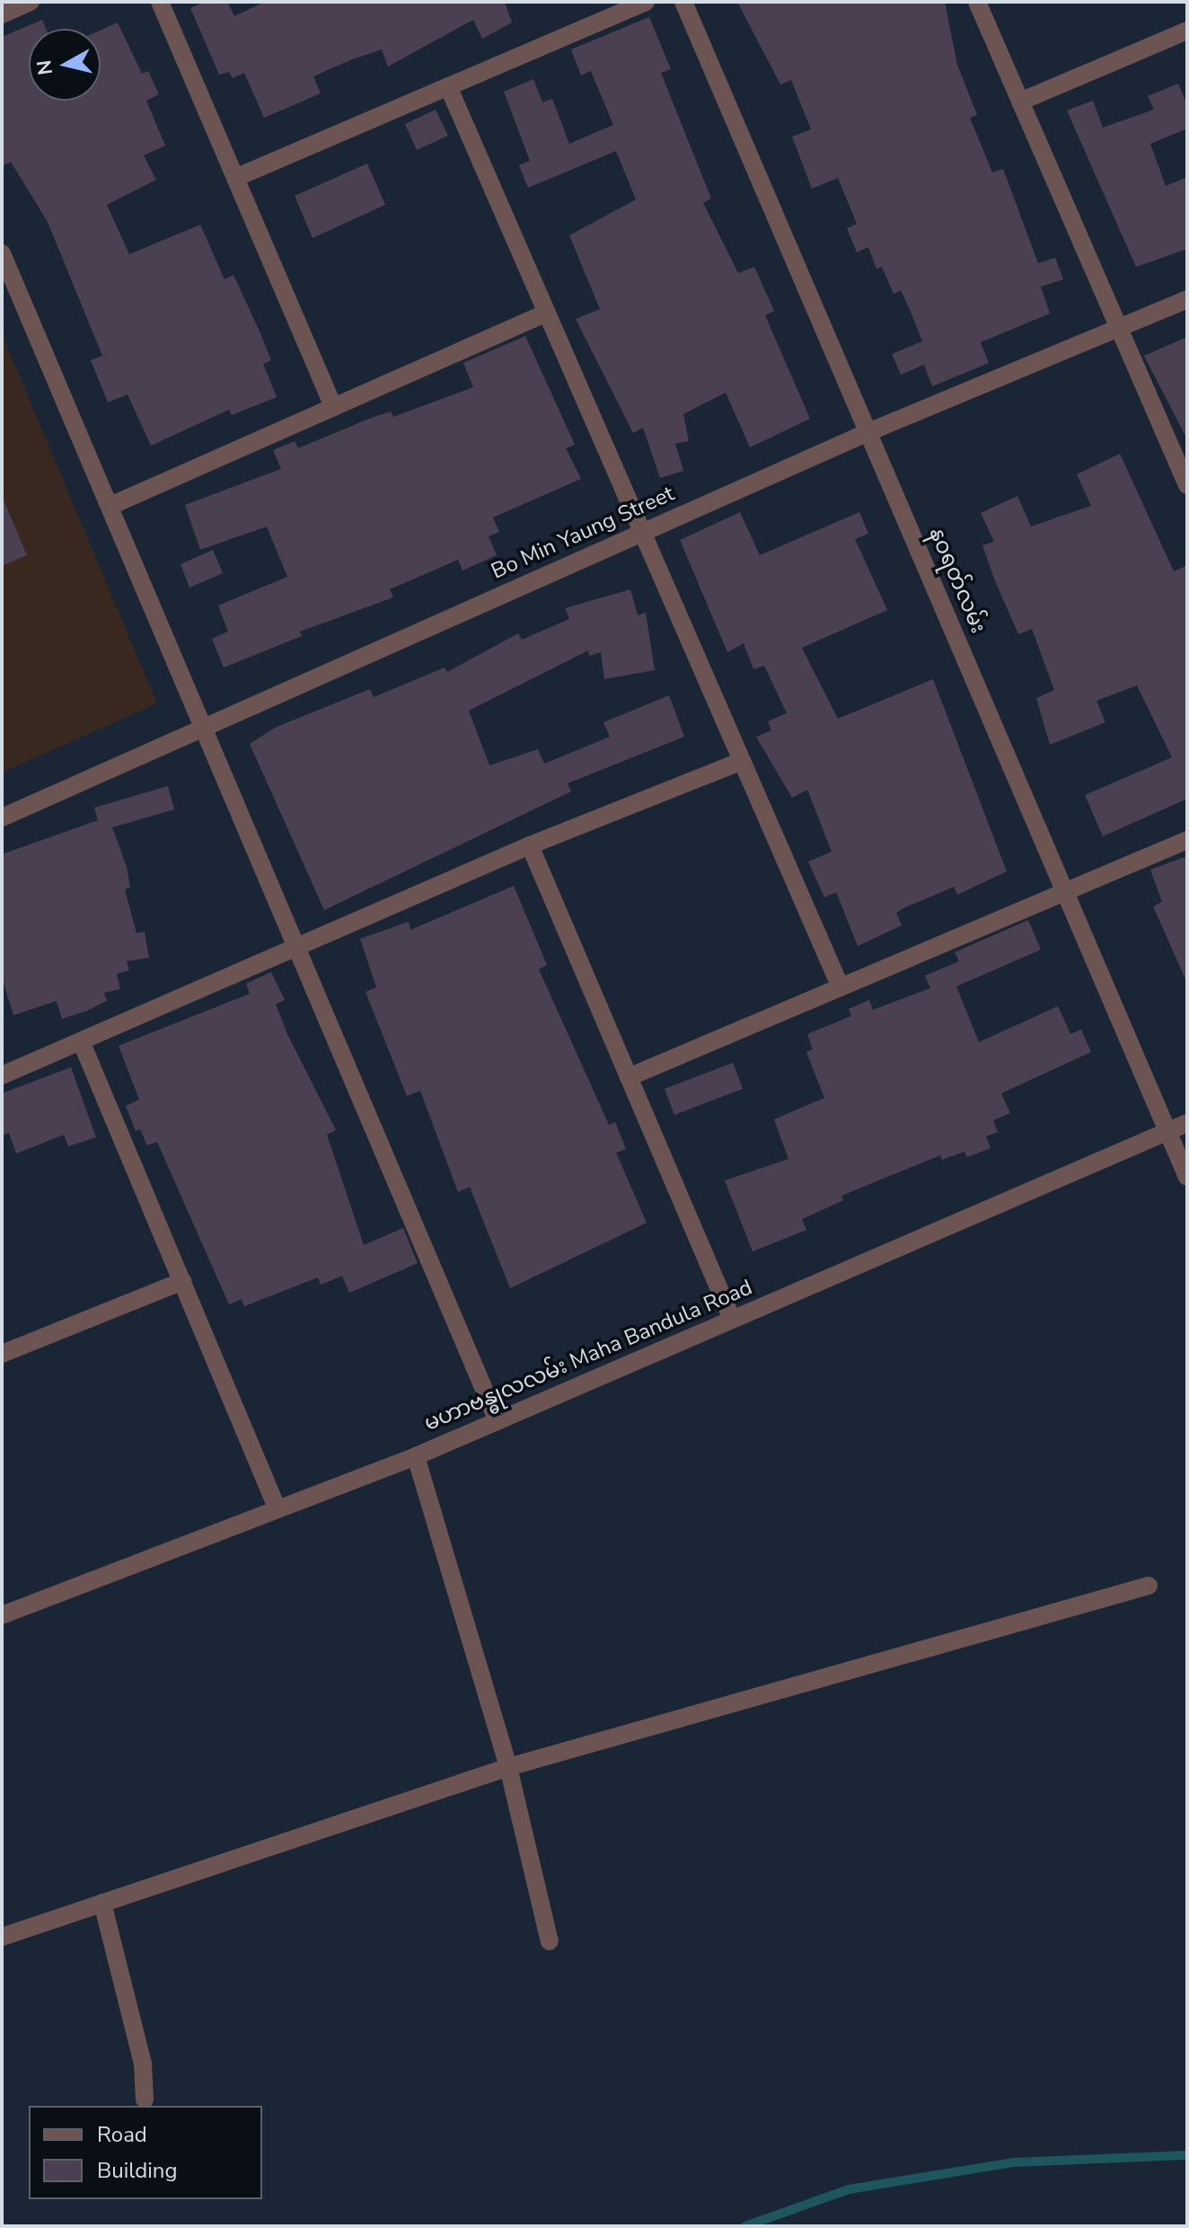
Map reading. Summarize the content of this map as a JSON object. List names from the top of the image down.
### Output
{
  "streets": {
    "street": ["Bo Min Yaung Street", "နဝရတ်လမ်း", "မဟာဗန္ဓုလလမ်း Maha Bandula Road"]
  },
  "crossings": [
    ["Bo Min Yaung Street", "နဝရတ်လမ်း"],
    ["နဝရတ်လမ်း", "မဟာဗန္ဓုလလမ်း Maha Bandula Road"]
  ],
  "legend": ["Road", "Building"],
  "north": "left"
}
